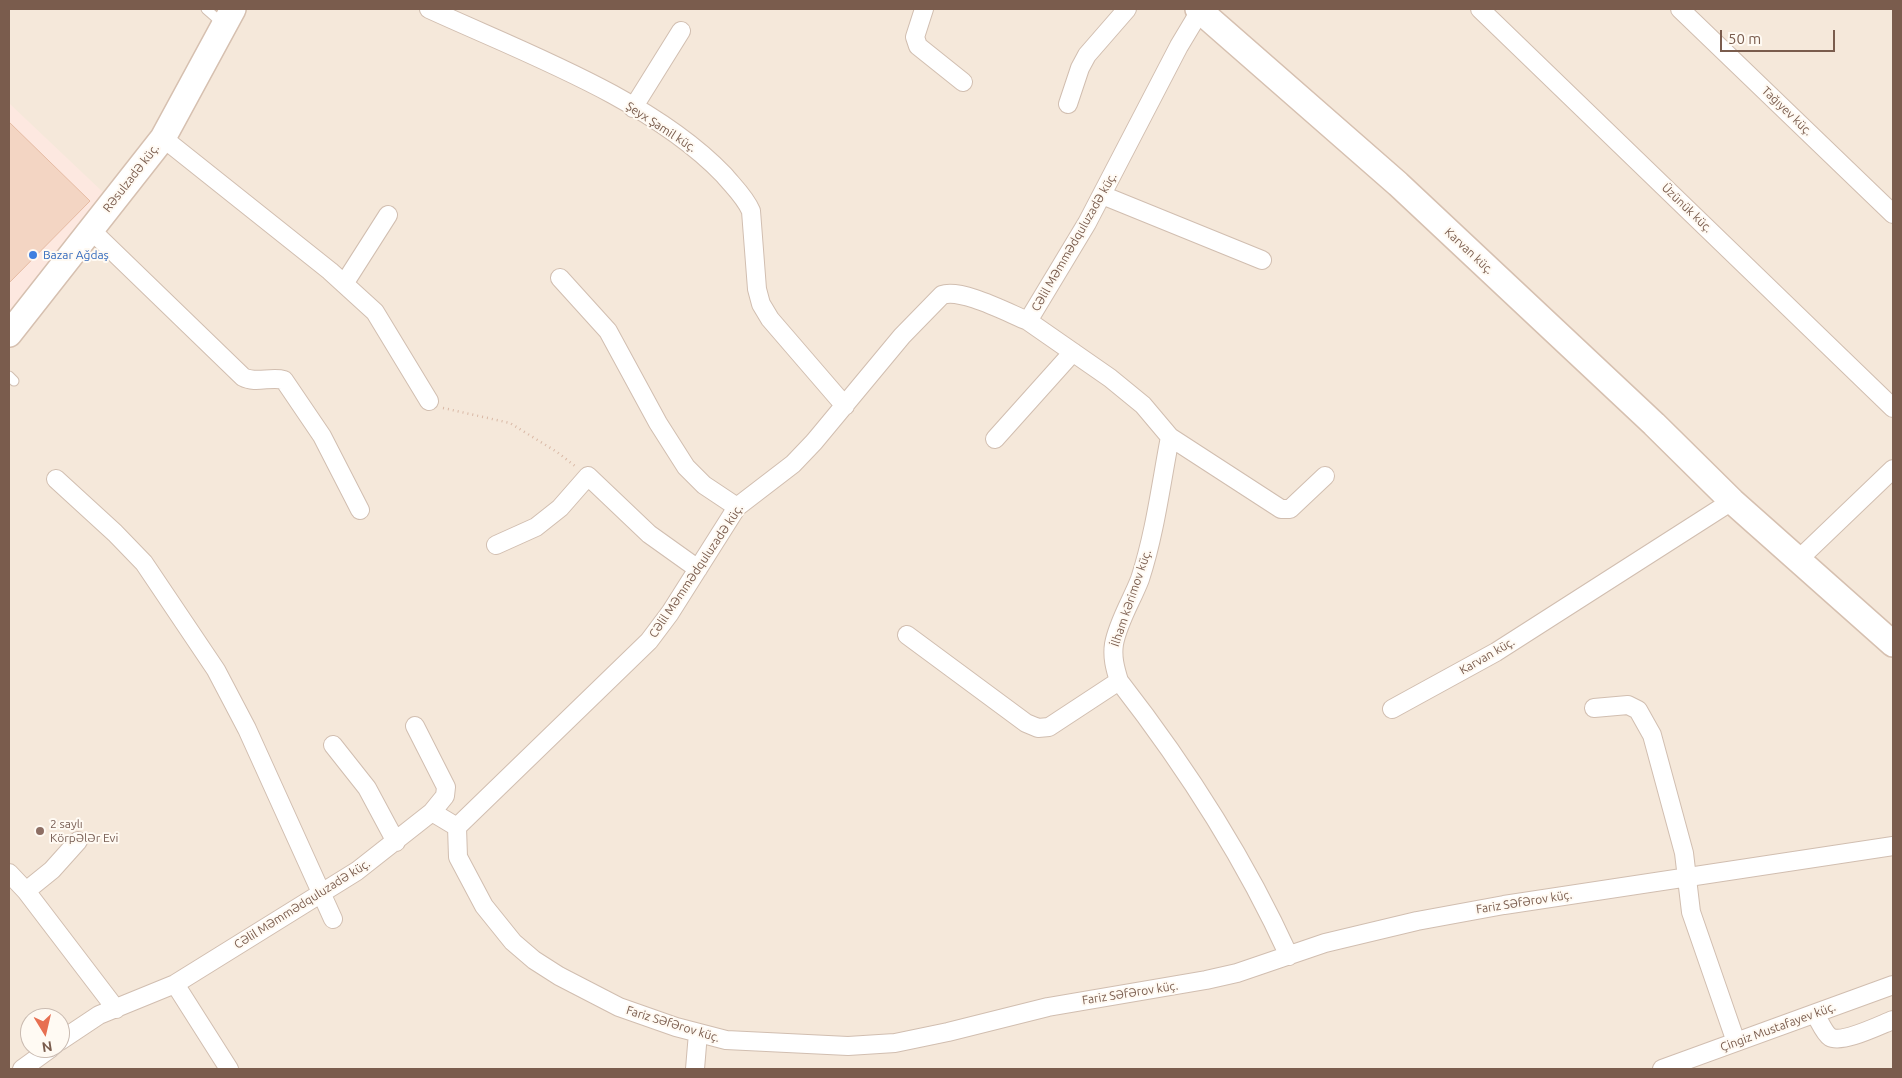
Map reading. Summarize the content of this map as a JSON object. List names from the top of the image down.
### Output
{
  "streets": {
    "street": [
      "Tağıyev küç.",
      "Şeyx Şamil küç.",
      "Rəsulzadə küç.",
      "Üzünük küç.",
      "Cəlil Məmmədquluzadə küç.",
      "Karvan küç.",
      "İlham kərimov küç.",
      "Fariz Səfərov küç.",
      "Çingiz Mustafayev küç."
    ]
  },
  "crossings": [
    ["Şeyx Şamil küç.", "Cəlil Məmmədquluzadə küç."],
    ["Cəlil Məmmədquluzadə küç.", "Karvan küç."],
    ["Cəlil Məmmədquluzadə küç.", "Fariz Səfərov küç."],
    ["İlham kərimov küç.", "Fariz Səfərov küç."]
  ],
  "places": ["Bazar Ağdaş", "2 saylı Körpələr Evi"],
  "scale_bar": "50 m",
  "north": "bottom"
}
